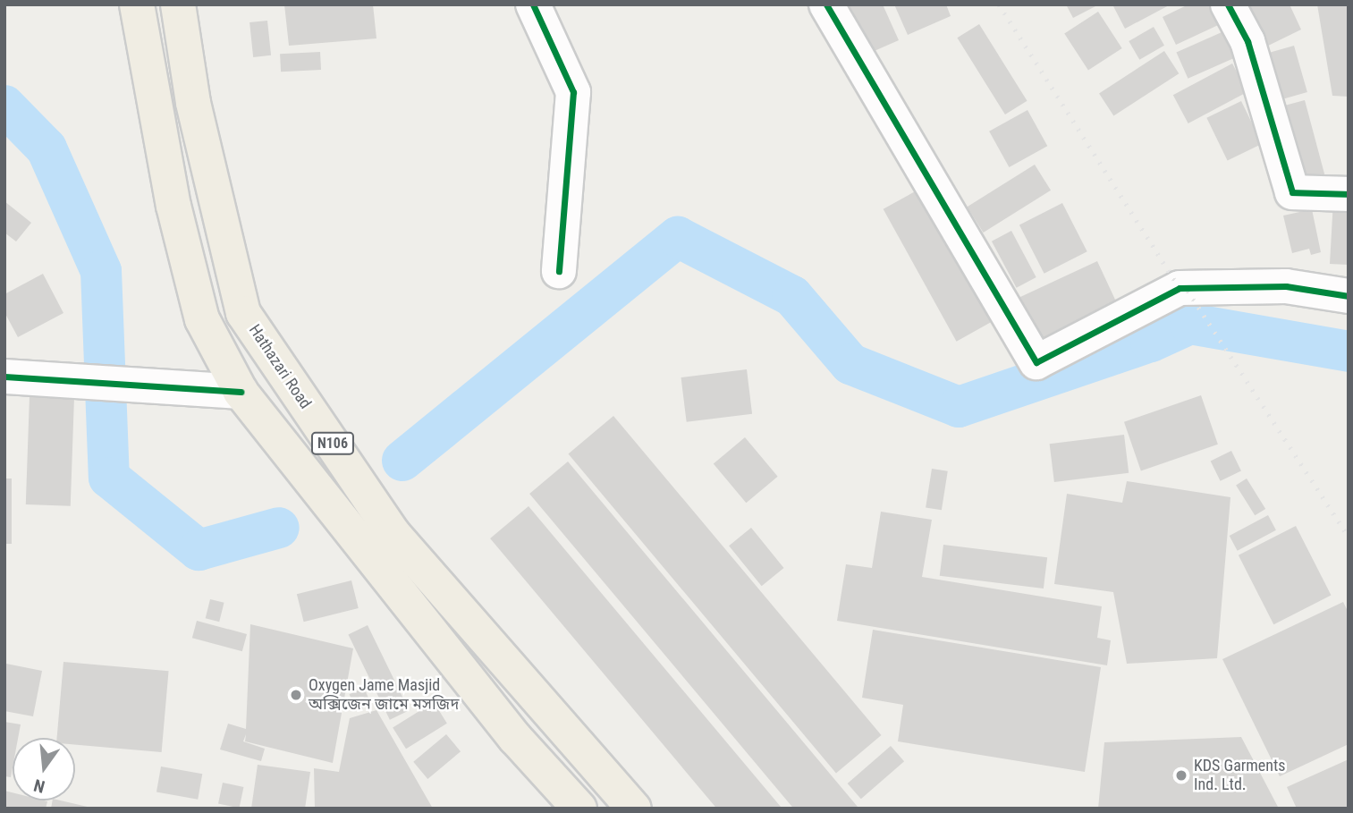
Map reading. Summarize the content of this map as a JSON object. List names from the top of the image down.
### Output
{
  "streets": {
    "highway": ["Hathazari Road", "N106"]
  },
  "places": ["Oxygen Jame Masjid অক্সিজেন জামে মসজিদ", "KDS Garments Ind. Ltd."],
  "north": "bottom"
}
